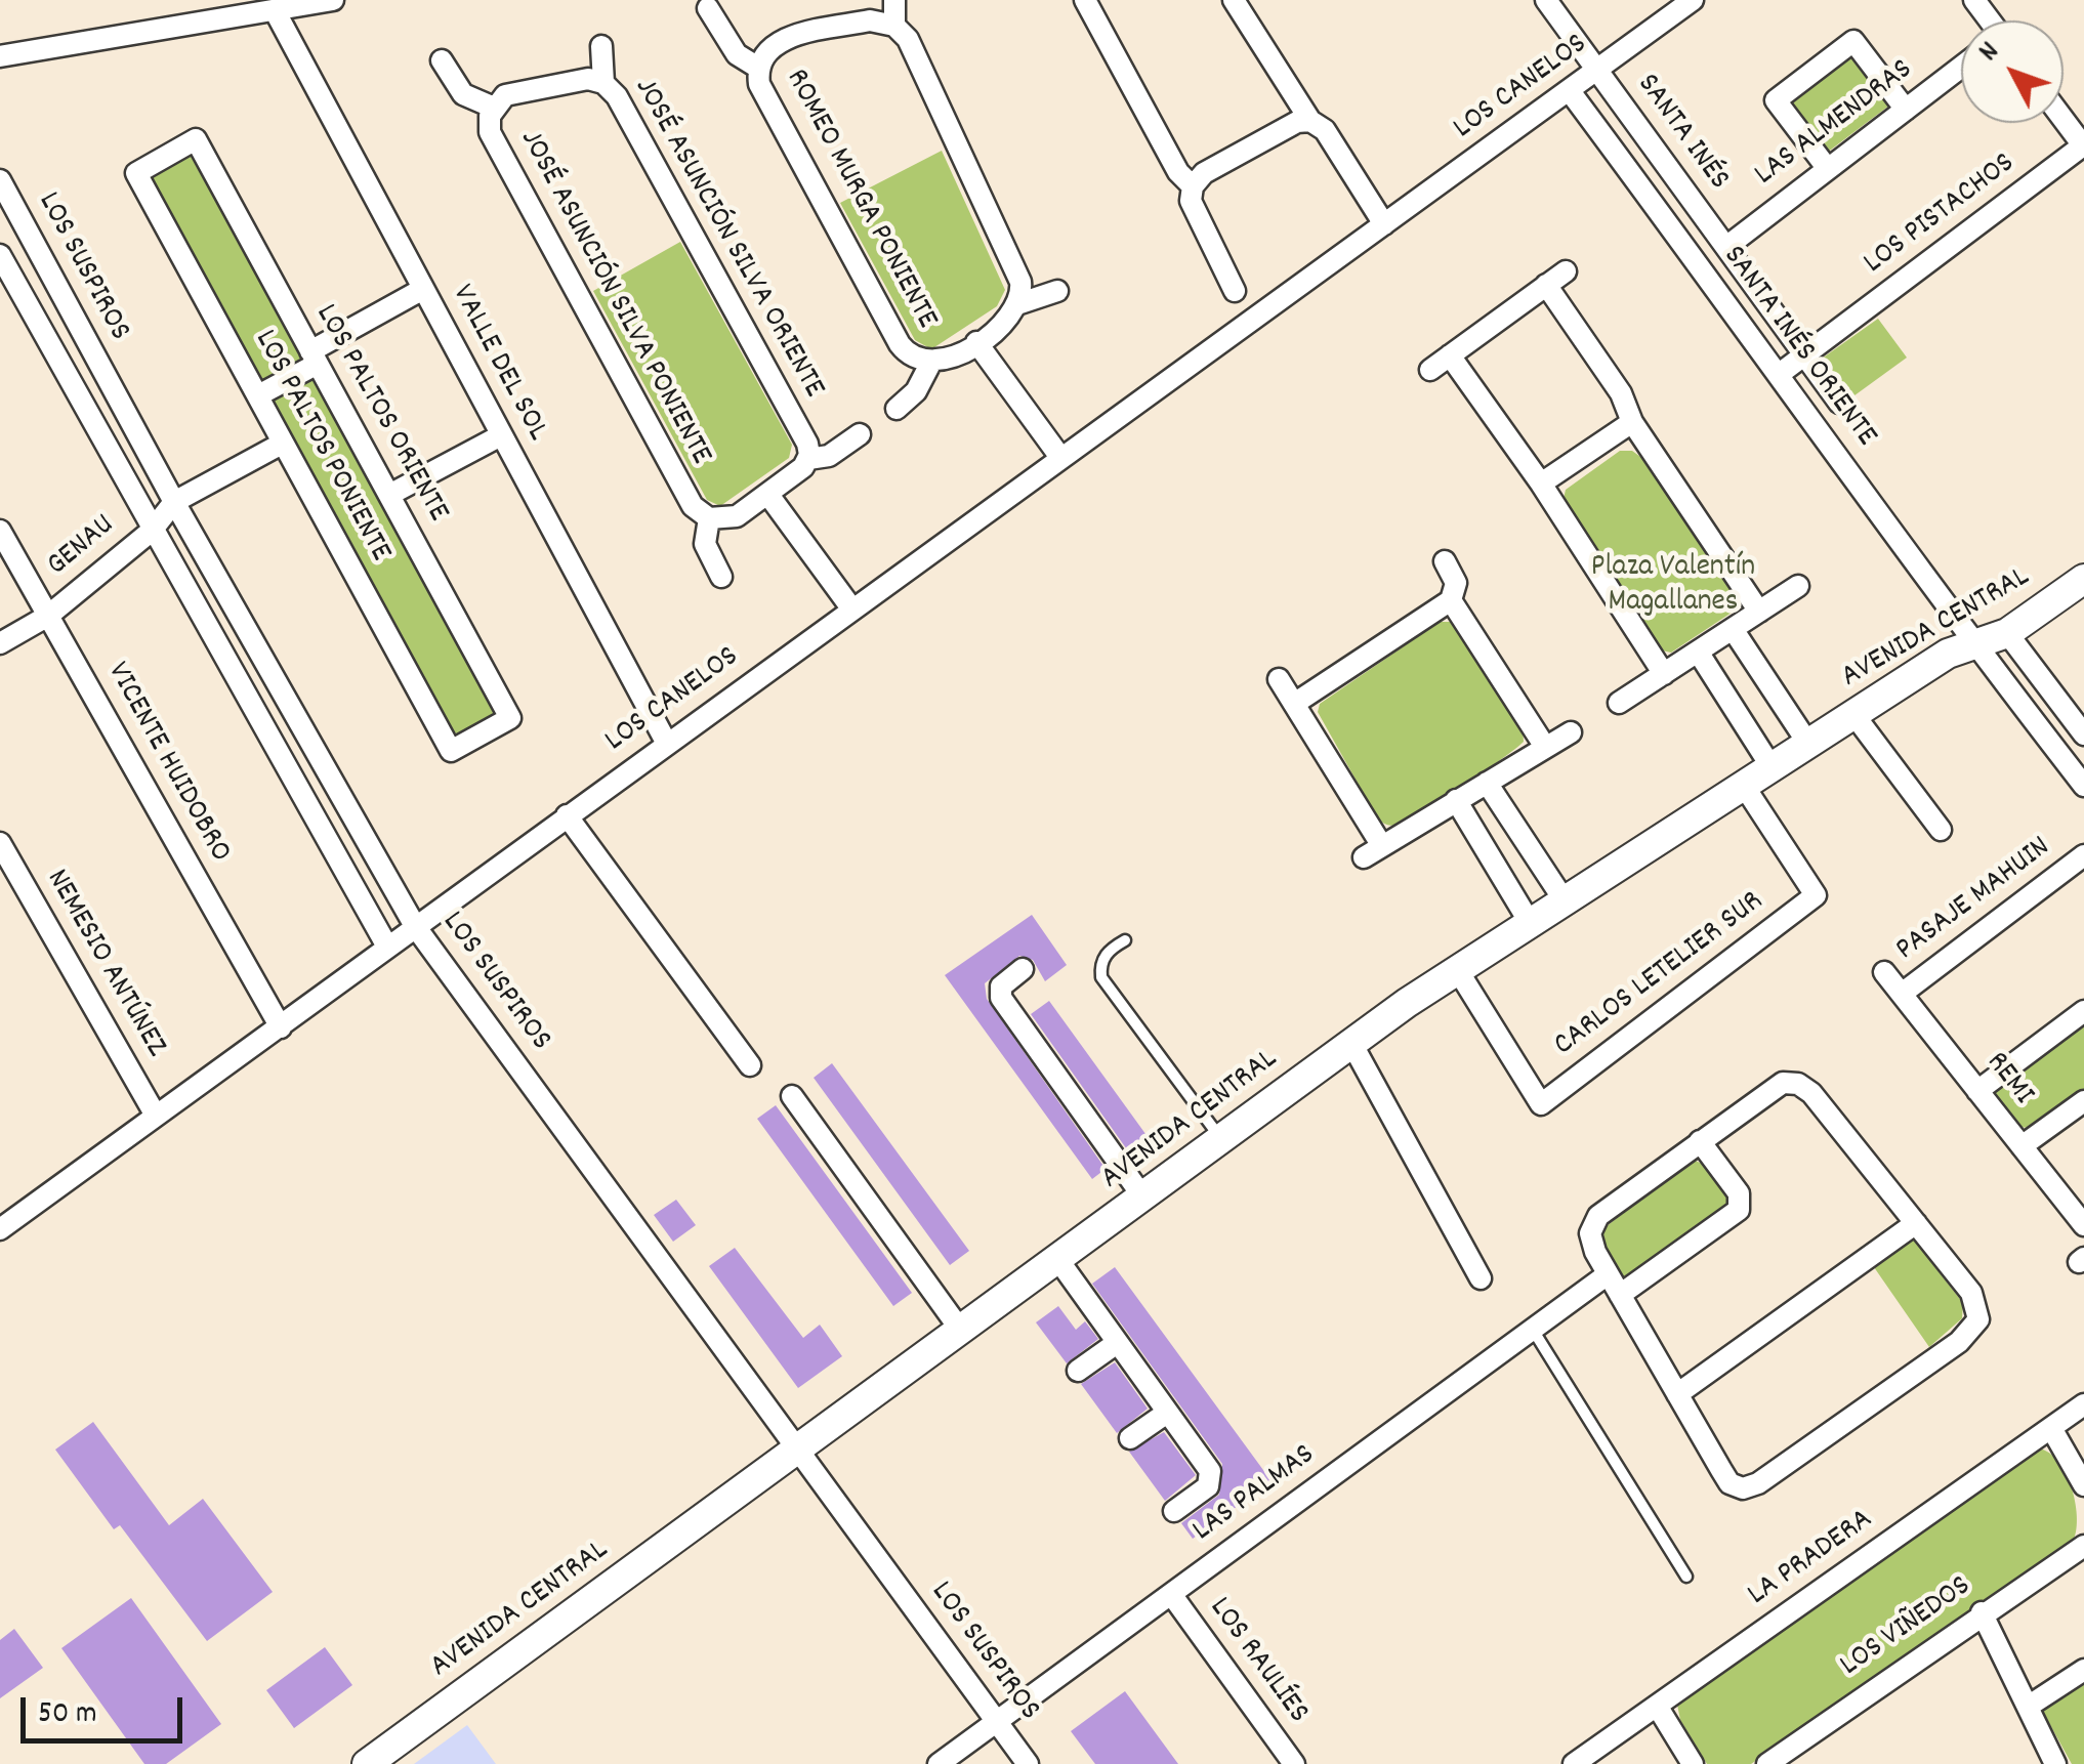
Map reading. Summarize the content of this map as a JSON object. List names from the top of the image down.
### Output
{
  "streets": {
    "street": [
      "LOS CANELOS",
      "LAS ALMENDRAS",
      "SANTA INÉS",
      "ROMEO MURGA PONIENTE",
      "LOS PISTACHOS",
      "JOSÉ ASUNCIÓN SILVA ORIENTE",
      "LOS SUSPIROS",
      "JOSÉ ASUNCIÓN SILVA PONIENTE",
      "SANTA INÉS ORIENTE",
      "VALLE DEL SOL",
      "LOS PALTOS ORIENTE",
      "LOS PALTOS PONIENTE",
      "GENAU",
      "AVENIDA CENTRAL",
      "VICENTE HUIDOBRO",
      "PASAJE MAHUIN",
      "NEMESIO ANTÚNEZ",
      "CARLOS LETELIER SUR",
      "REMI",
      "LAS PALMAS",
      "LA PRADERA",
      "LOS VIÑEDOS",
      "LOS RAULÍES"
    ]
  },
  "crossings": [
    ["LOS CANELOS", "SANTA INÉS"],
    ["LOS CANELOS", "LOS SUSPIROS"],
    ["LOS CANELOS", "SANTA INÉS ORIENTE"],
    ["LOS CANELOS", "VALLE DEL SOL"],
    ["LOS CANELOS", "VICENTE HUIDOBRO"],
    ["LOS CANELOS", "NEMESIO ANTÚNEZ"],
    ["LAS ALMENDRAS", "SANTA INÉS"],
    ["SANTA INÉS", "LOS PISTACHOS"],
    ["LOS PISTACHOS", "SANTA INÉS ORIENTE"],
    ["LOS SUSPIROS", "GENAU"],
    ["LOS SUSPIROS", "AVENIDA CENTRAL"],
    ["LOS SUSPIROS", "LAS PALMAS"],
    ["SANTA INÉS ORIENTE", "AVENIDA CENTRAL"],
    ["LOS PALTOS ORIENTE", "LOS PALTOS PONIENTE"],
    ["GENAU", "VICENTE HUIDOBRO"],
    ["AVENIDA CENTRAL", "CARLOS LETELIER SUR"],
    ["PASAJE MAHUIN", "REMI"],
    ["LAS PALMAS", "LOS RAULÍES"]
  ],
  "parks": ["Plaza Valentín Magallanes"],
  "scale_bar": "50 m",
  "north": "top left"
}
